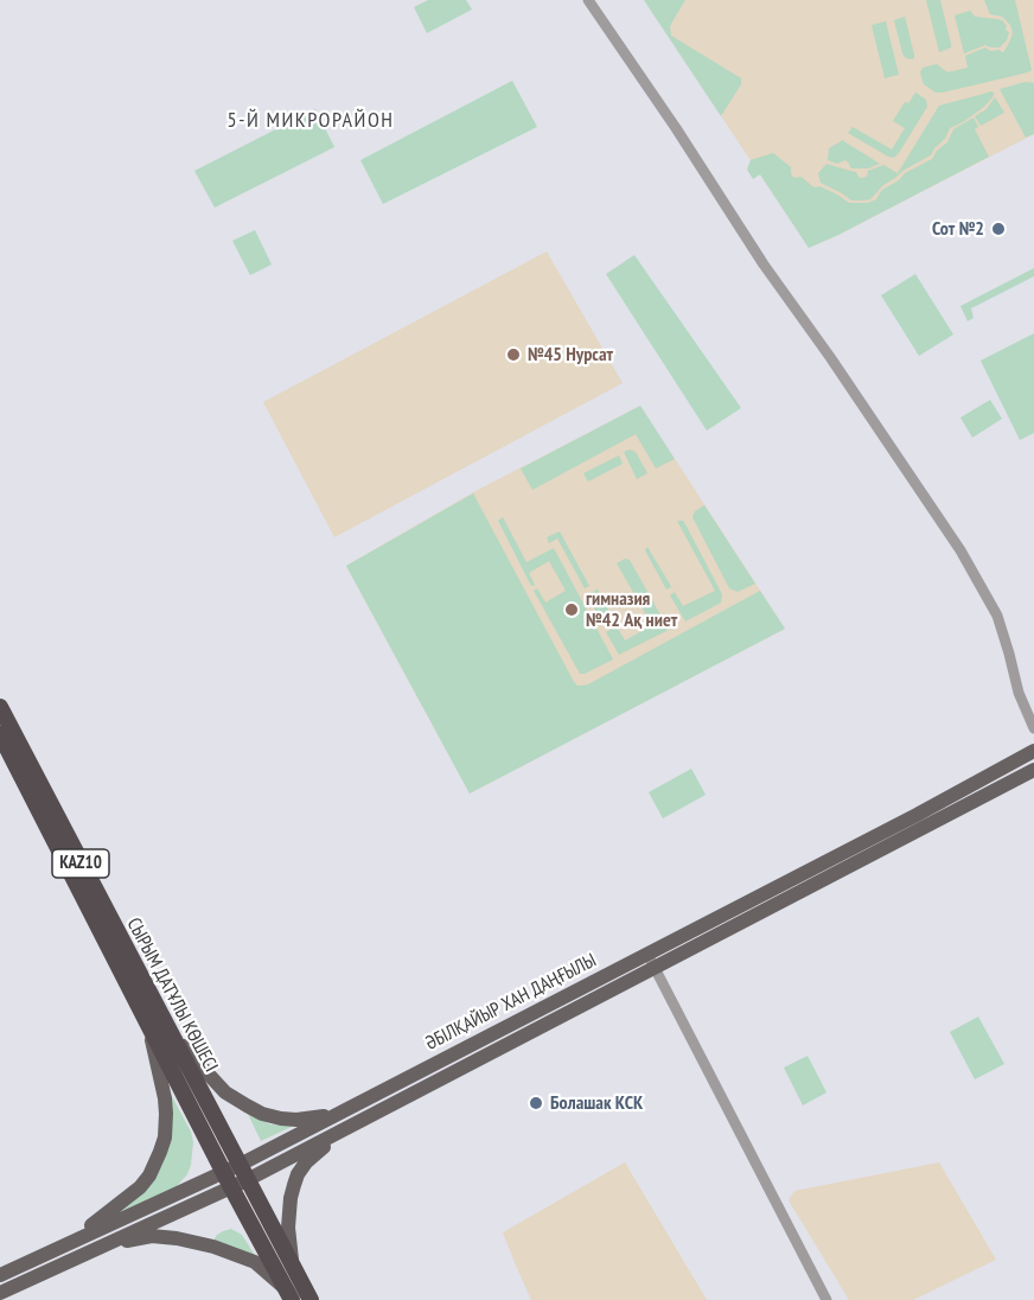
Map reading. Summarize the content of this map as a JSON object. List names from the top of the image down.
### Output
{
  "streets": {
    "highway": ["KAZ10", "СЫРЫМ ДАТҰЛЫ КӨШЕСІ"],
    "main road": ["ӘБІЛҚАЙЫР ХАН ДАҢҒЫЛЫ"]
  },
  "crossings": [
    ["СЫРЫМ ДАТҰЛЫ КӨШЕСІ", "ӘБІЛҚАЙЫР ХАН ДАҢҒЫЛЫ"]
  ],
  "districts": ["5-Й МИКРОРАЙОН"],
  "places": [
    "Сот №2",
    "№45 Нурсат",
    "гимназия №42 Ақ ниет",
    "Болашак КСК"
  ]
}
